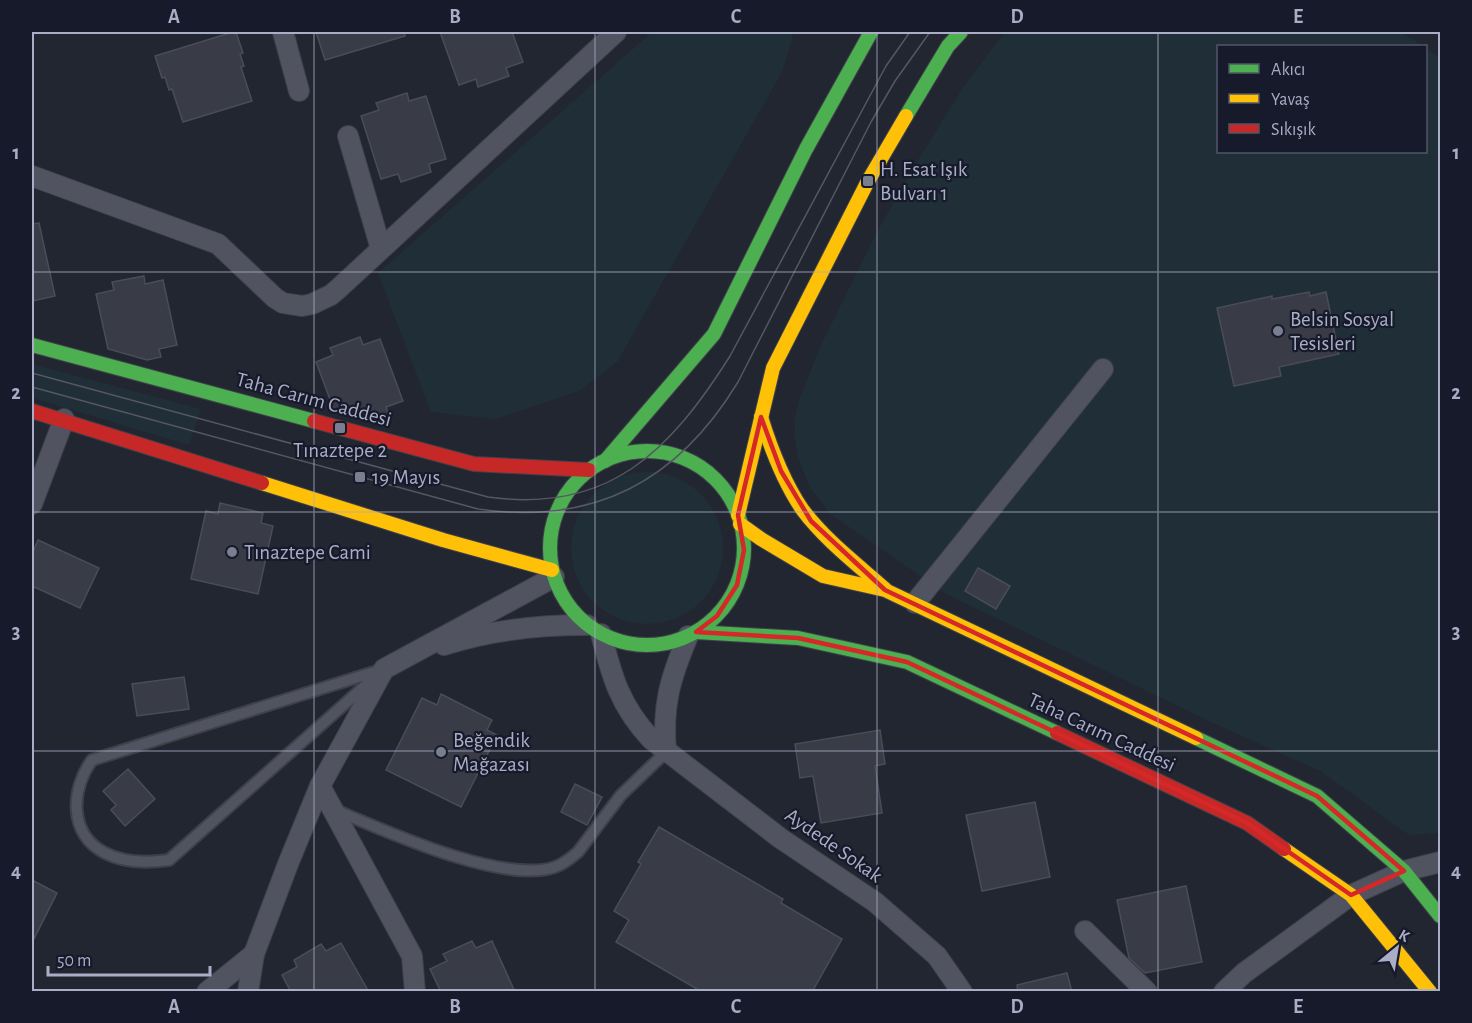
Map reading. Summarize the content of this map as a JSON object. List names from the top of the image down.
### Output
{
  "streets": {
    "main road": ["Taha Carım Caddesi"],
    "street": ["Aydede Sokak"]
  },
  "crossings": [
    ["Taha Carım Caddesi", "Aydede Sokak"]
  ],
  "places": {
    "transit": ["H. Esat Işık Bulvarı 1", "Tınaztepe 2", "19 Mayıs"],
    "other": ["Belsin Sosyal Tesisleri", "Tınaztepe Cami", "Beğendik Mağazası"]
  },
  "legend": ["Akıcı", "Yavaş", "Sıkışık"],
  "scale_bar": "50 m",
  "north": "top right",
  "grid": {
    "columns": [
      "A",
      "B",
      "C",
      "D",
      "E"
    ],
    "rows": [
      "1",
      "2",
      "3",
      "4"
    ]
  }
}
